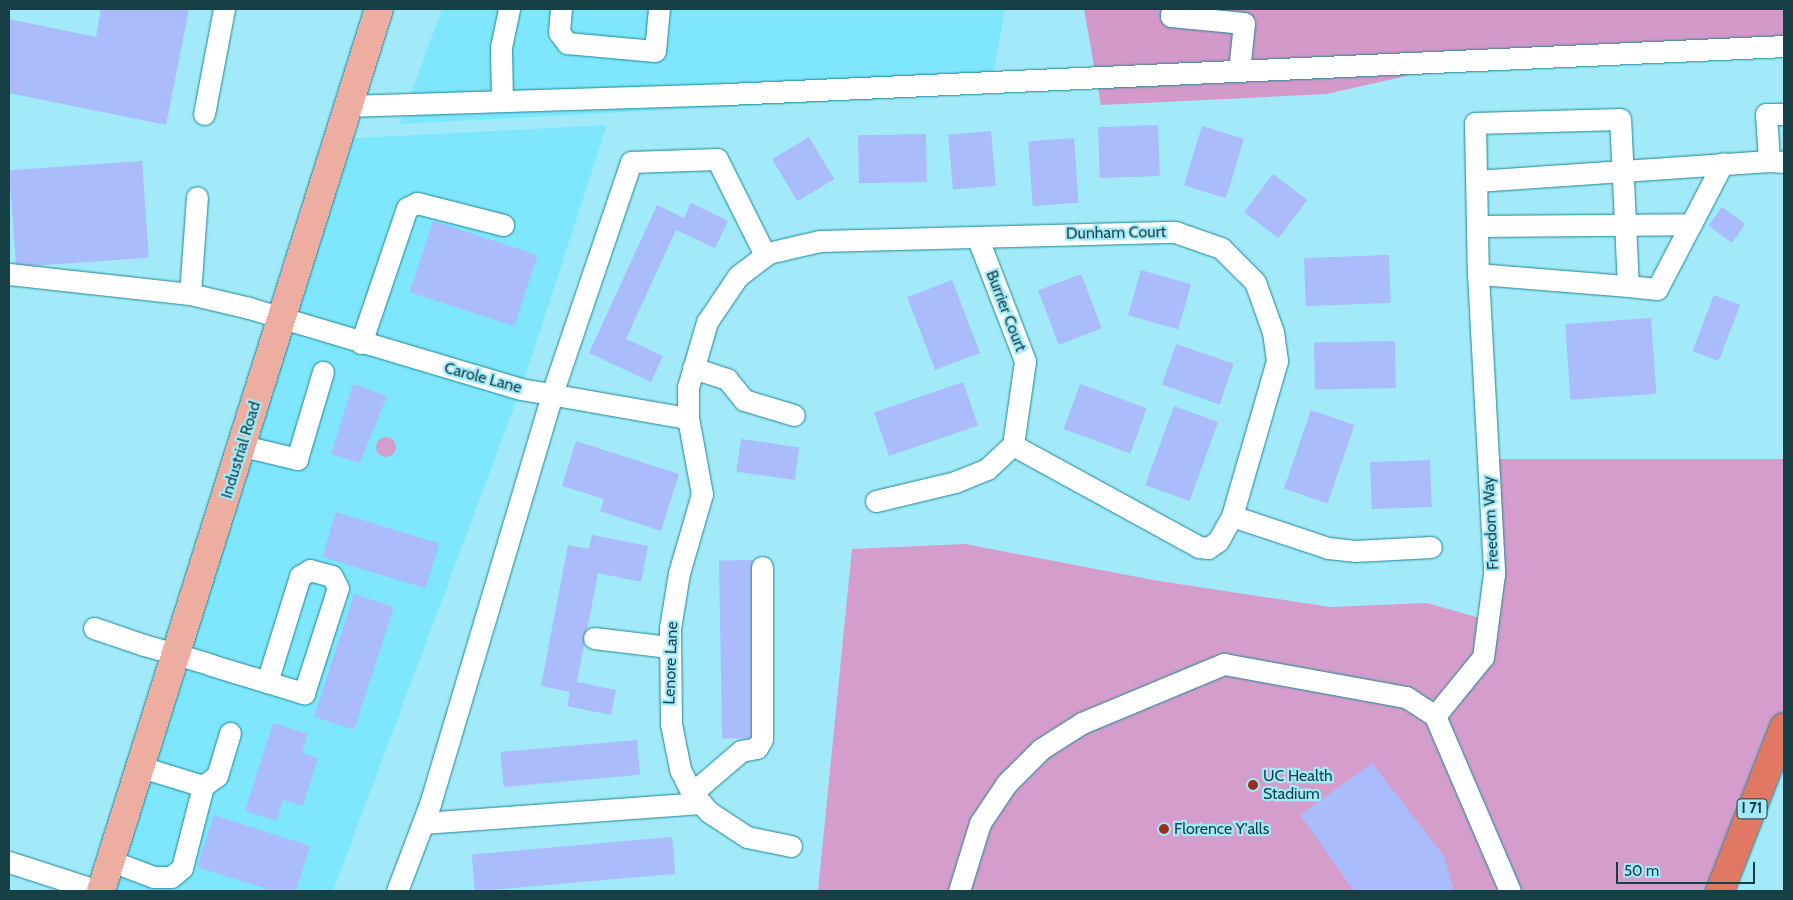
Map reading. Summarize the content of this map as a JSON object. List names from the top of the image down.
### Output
{
  "streets": {
    "highway": ["I 71"],
    "main road": ["Industrial Road"],
    "street": [
      "Dunham Court",
      "Burrier Court",
      "Carole Lane",
      "Freedom Way",
      "Lenore Lane"
    ]
  },
  "crossings": [
    ["Dunham Court", "Burrier Court"],
    ["Dunham Court", "Carole Lane"],
    ["Dunham Court", "Lenore Lane"],
    ["Carole Lane", "Industrial Road"],
    ["Carole Lane", "Lenore Lane"]
  ],
  "places": ["UC Health Stadium", "Florence Y'alls"],
  "scale_bar": "50 m"
}
